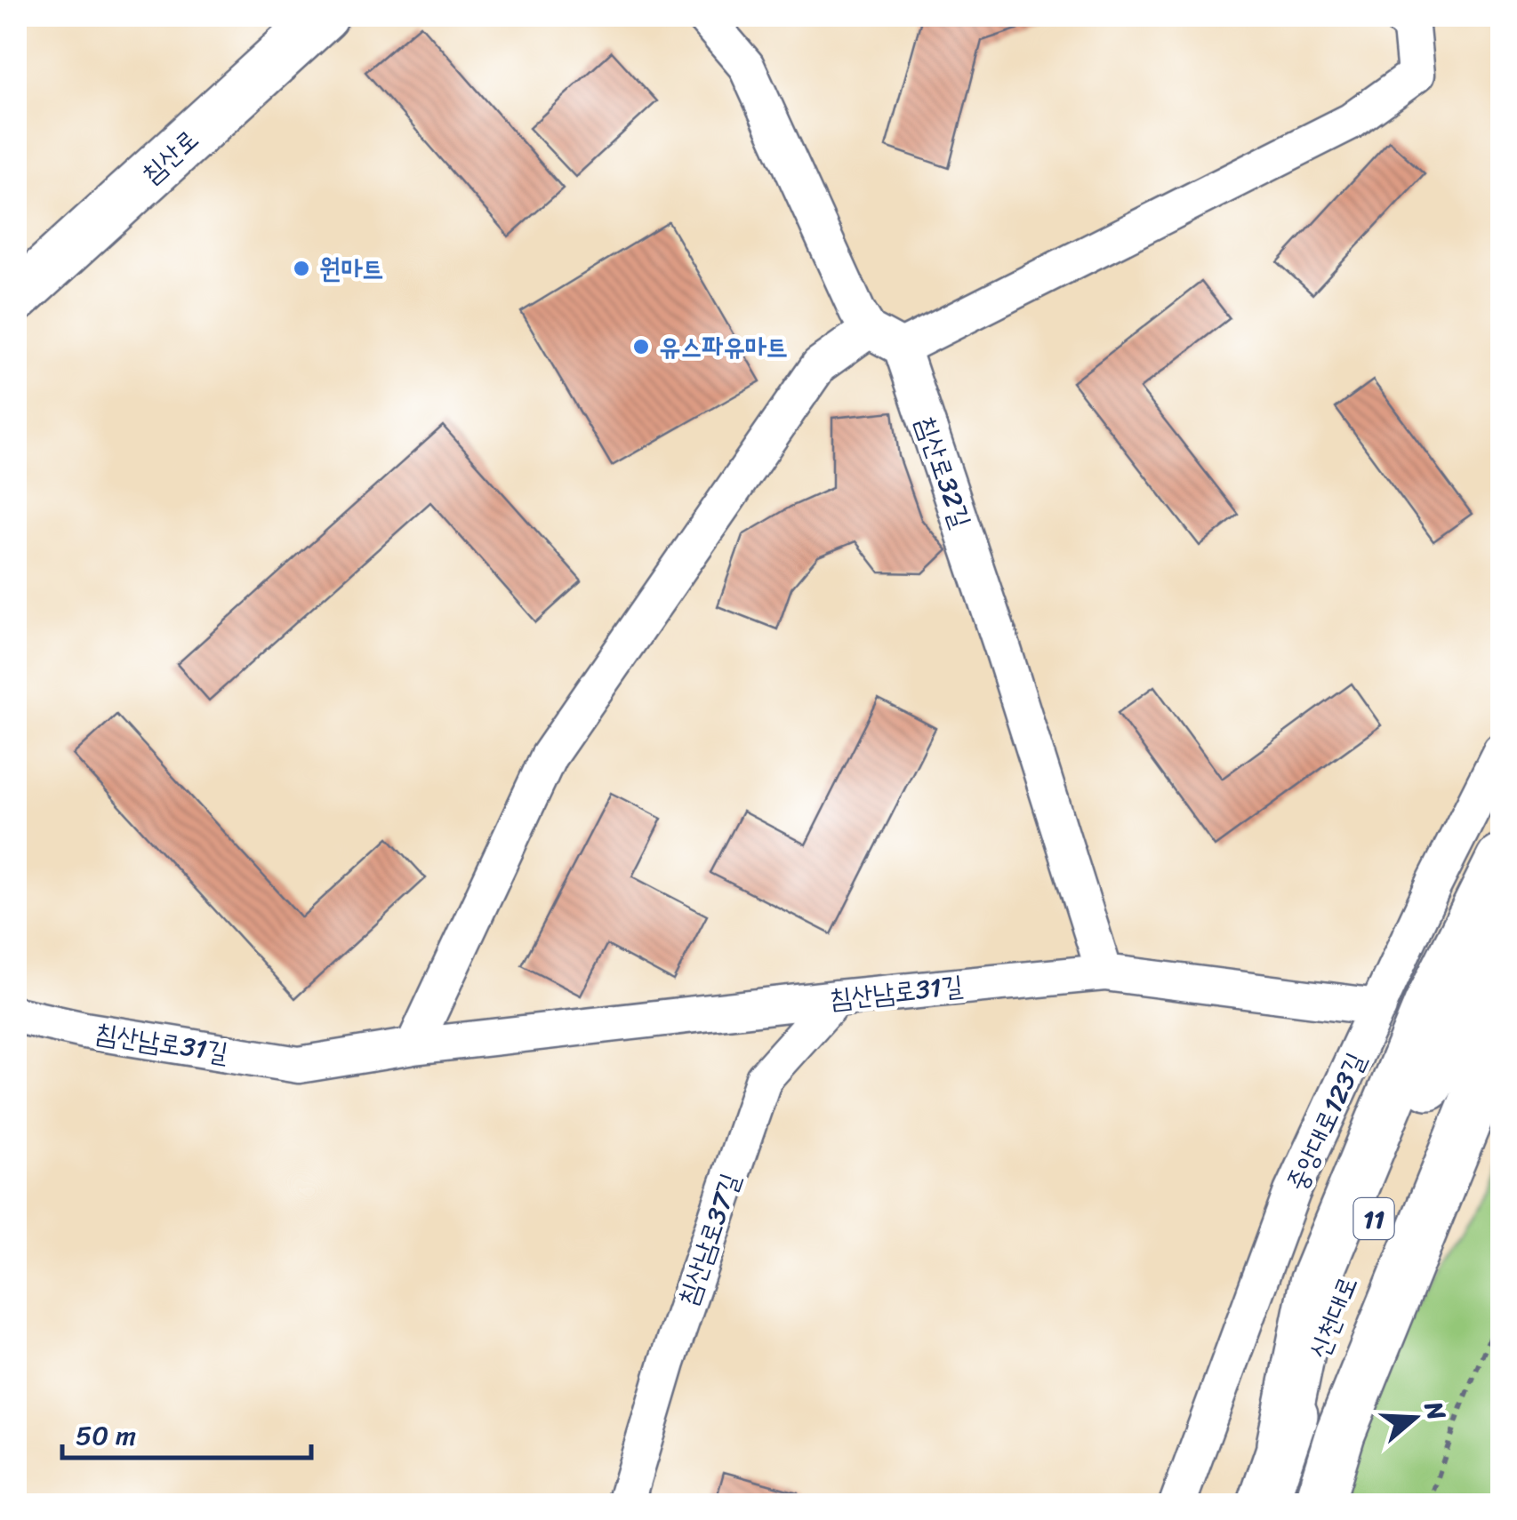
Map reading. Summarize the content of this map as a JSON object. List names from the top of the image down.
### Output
{
  "streets": {
    "main road": ["침산로", "11", "신천대로"],
    "street": [
      "침산로32길",
      "침산남로31길",
      "중앙대로123길",
      "침산남로37길"
    ]
  },
  "crossings": [
    ["침산로32길", "침산남로31길"],
    ["침산남로31길", "중앙대로123길"],
    ["침산남로31길", "침산남로37길"]
  ],
  "places": ["원마트", "유스파유마트"],
  "scale_bar": "50 m",
  "north": "right"
}
